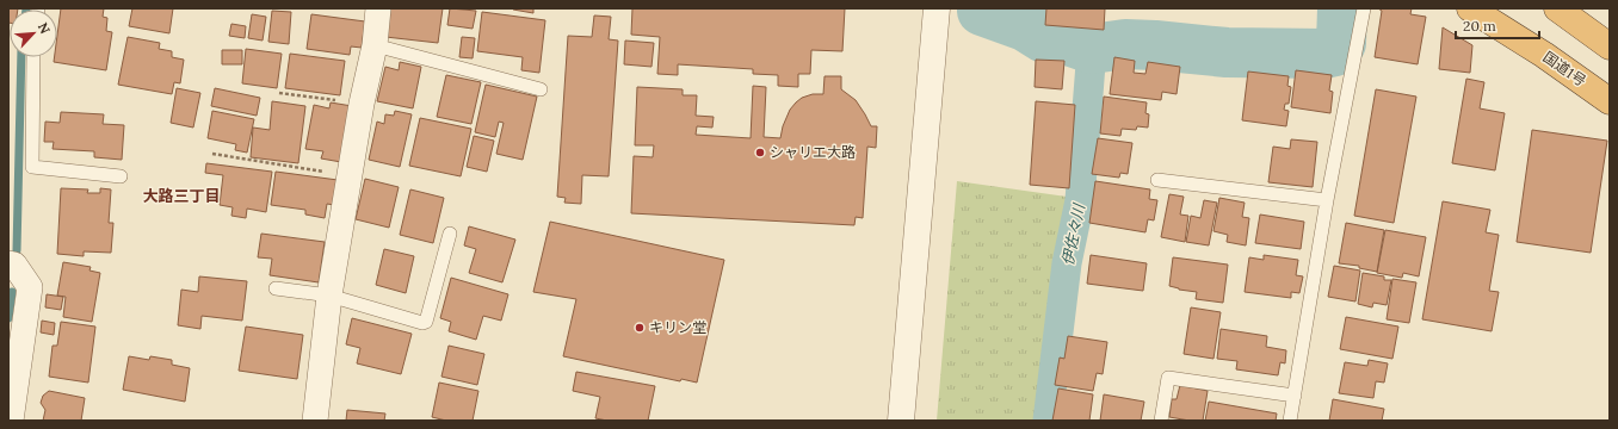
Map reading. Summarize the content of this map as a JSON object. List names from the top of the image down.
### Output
{
  "streets": {
    "highway": ["国道1号"]
  },
  "districts": ["大路三丁目"],
  "water": ["伊佐々川"],
  "places": ["シャリエ大路", "キリン堂"],
  "scale_bar": "20 m",
  "north": "top right"
}
